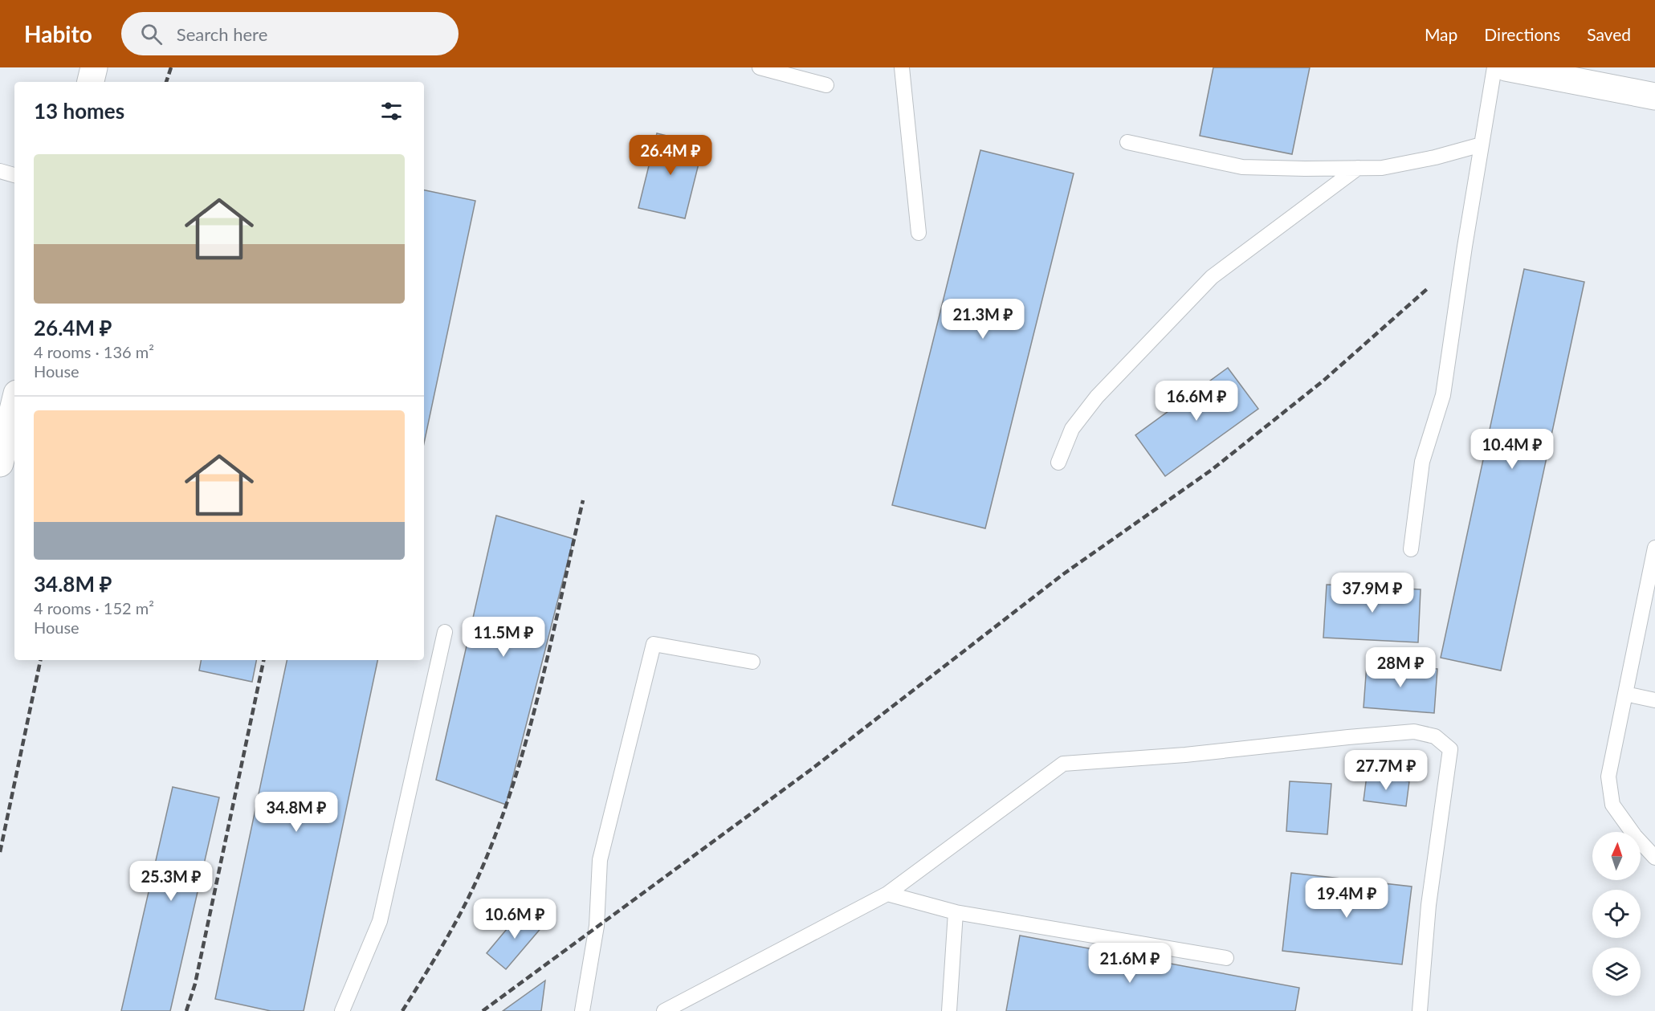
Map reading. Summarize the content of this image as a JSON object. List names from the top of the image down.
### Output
{
  "north": "top",
  "page": {
    "header": "Habito",
    "search": "Search here",
    "nav": ["Map", "Directions", "Saved"],
    "heading": "13 homes",
    "price": [
      "26.4M ₽",
      "21.3M ₽",
      "16.6M ₽",
      "10.4M ₽",
      "37.9M ₽",
      "11.5M ₽",
      "28M ₽",
      "27.7M ₽",
      "34.8M ₽",
      "25.3M ₽",
      "19.4M ₽",
      "10.6M ₽",
      "21.6M ₽"
    ],
    "list": [
      {
        "name": "26.4M ₽",
        "note": "4 rooms · 136 m² · House"
      },
      {
        "name": "34.8M ₽",
        "note": "4 rooms · 152 m² · House"
      }
    ]
  }
}
